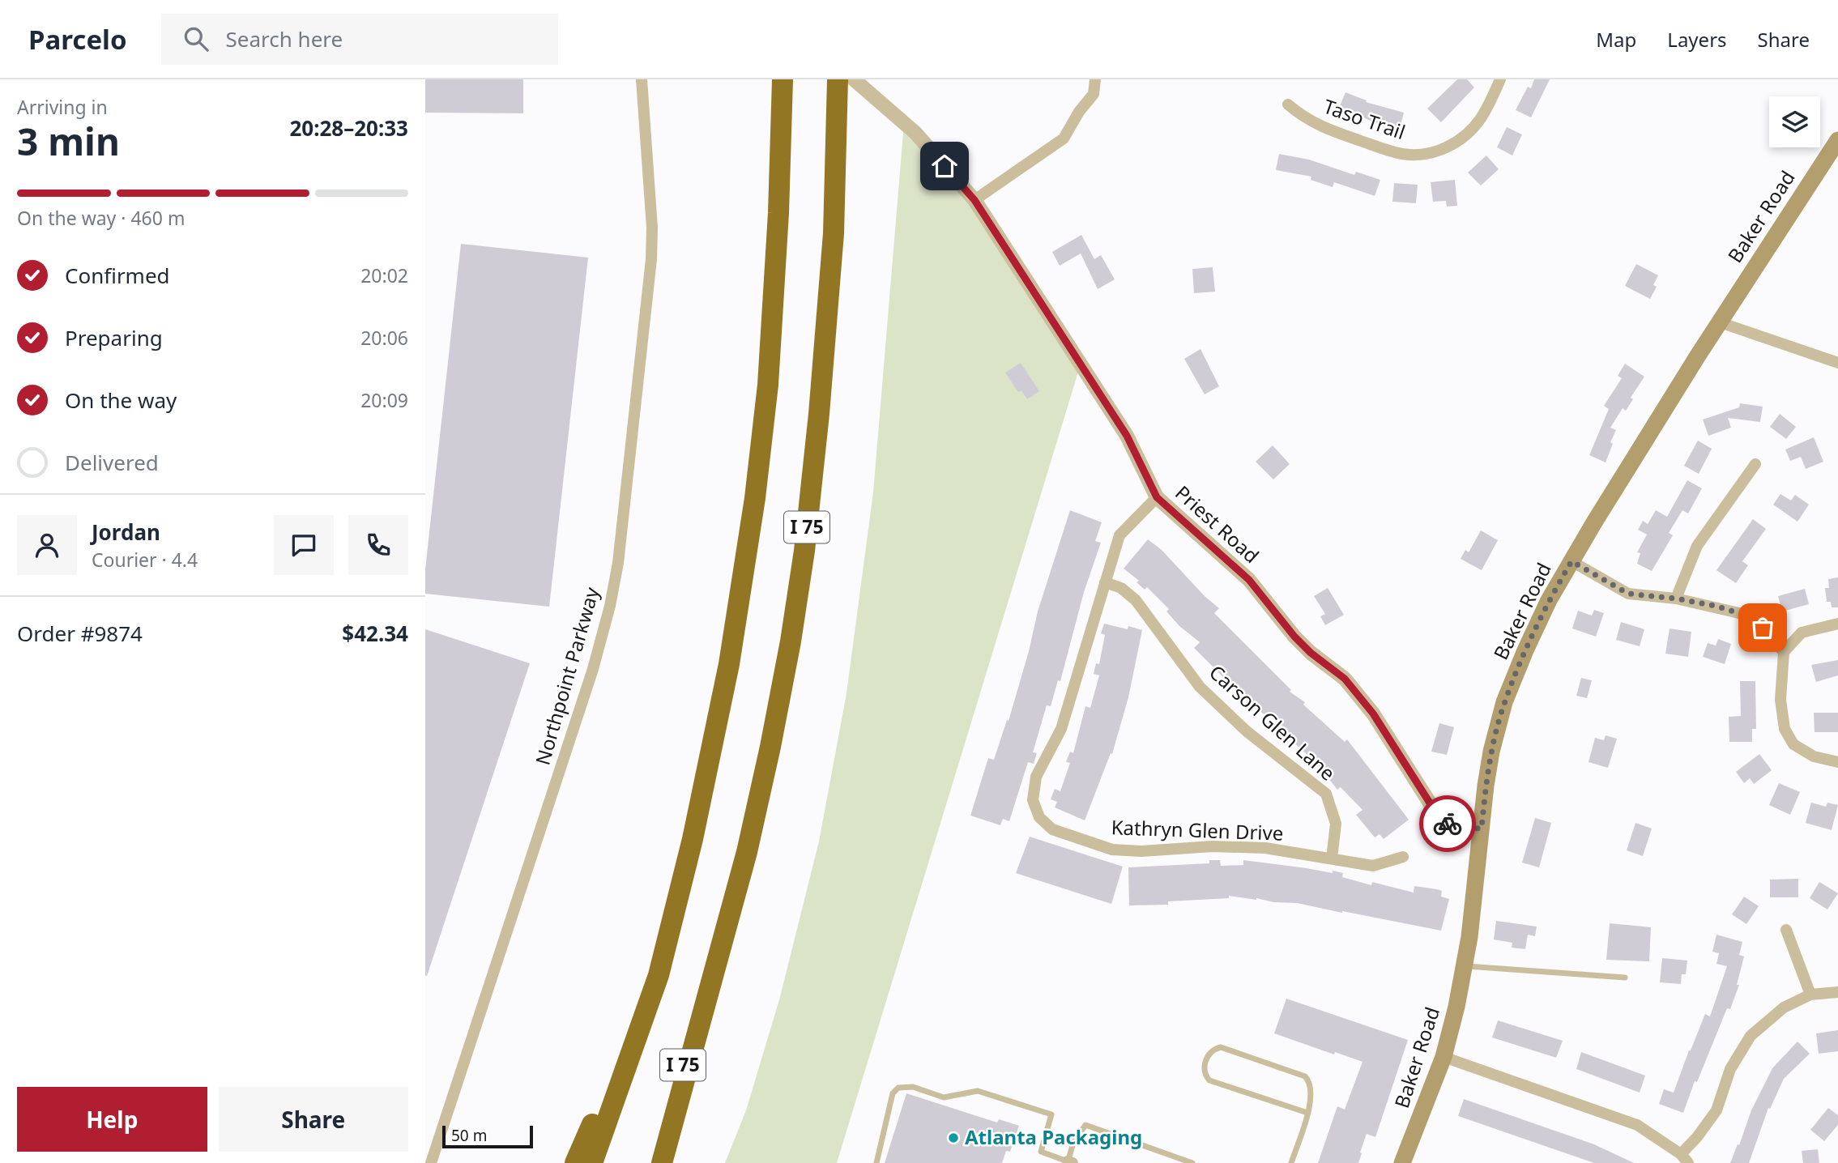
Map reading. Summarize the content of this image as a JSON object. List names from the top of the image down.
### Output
{
  "streets": {
    "highway": ["I 75"],
    "main road": ["Baker Road"],
    "street": [
      "Taso Trail",
      "Priest Road",
      "Northpoint Parkway",
      "Carson Glen Lane",
      "Kathryn Glen Drive"
    ]
  },
  "crossings": [
    ["Baker Road", "Priest Road"],
    ["Priest Road", "Kathryn Glen Drive"],
    ["Carson Glen Lane", "Kathryn Glen Drive"]
  ],
  "places": ["Atlanta Packaging"],
  "scale_bar": "50 m",
  "page": {
    "header": "Parcelo",
    "search": "Search here",
    "nav": ["Map", "Layers", "Share"],
    "heading": ["3 min", "Arriving in", "20:28–20:33"],
    "panel": [
      "Jordan",
      "Courier · 4.4",
      "Order #9874",
      "$42.34"
    ],
    "bar": "On the way · 460 m",
    "list": [
      ["Confirmed", "20:02"],
      ["Preparing", "20:06"],
      ["On the way", "20:09"],
      "Delivered"
    ],
    "buttons": ["Help", "Share"],
    "scale": "50 m"
  }
}
